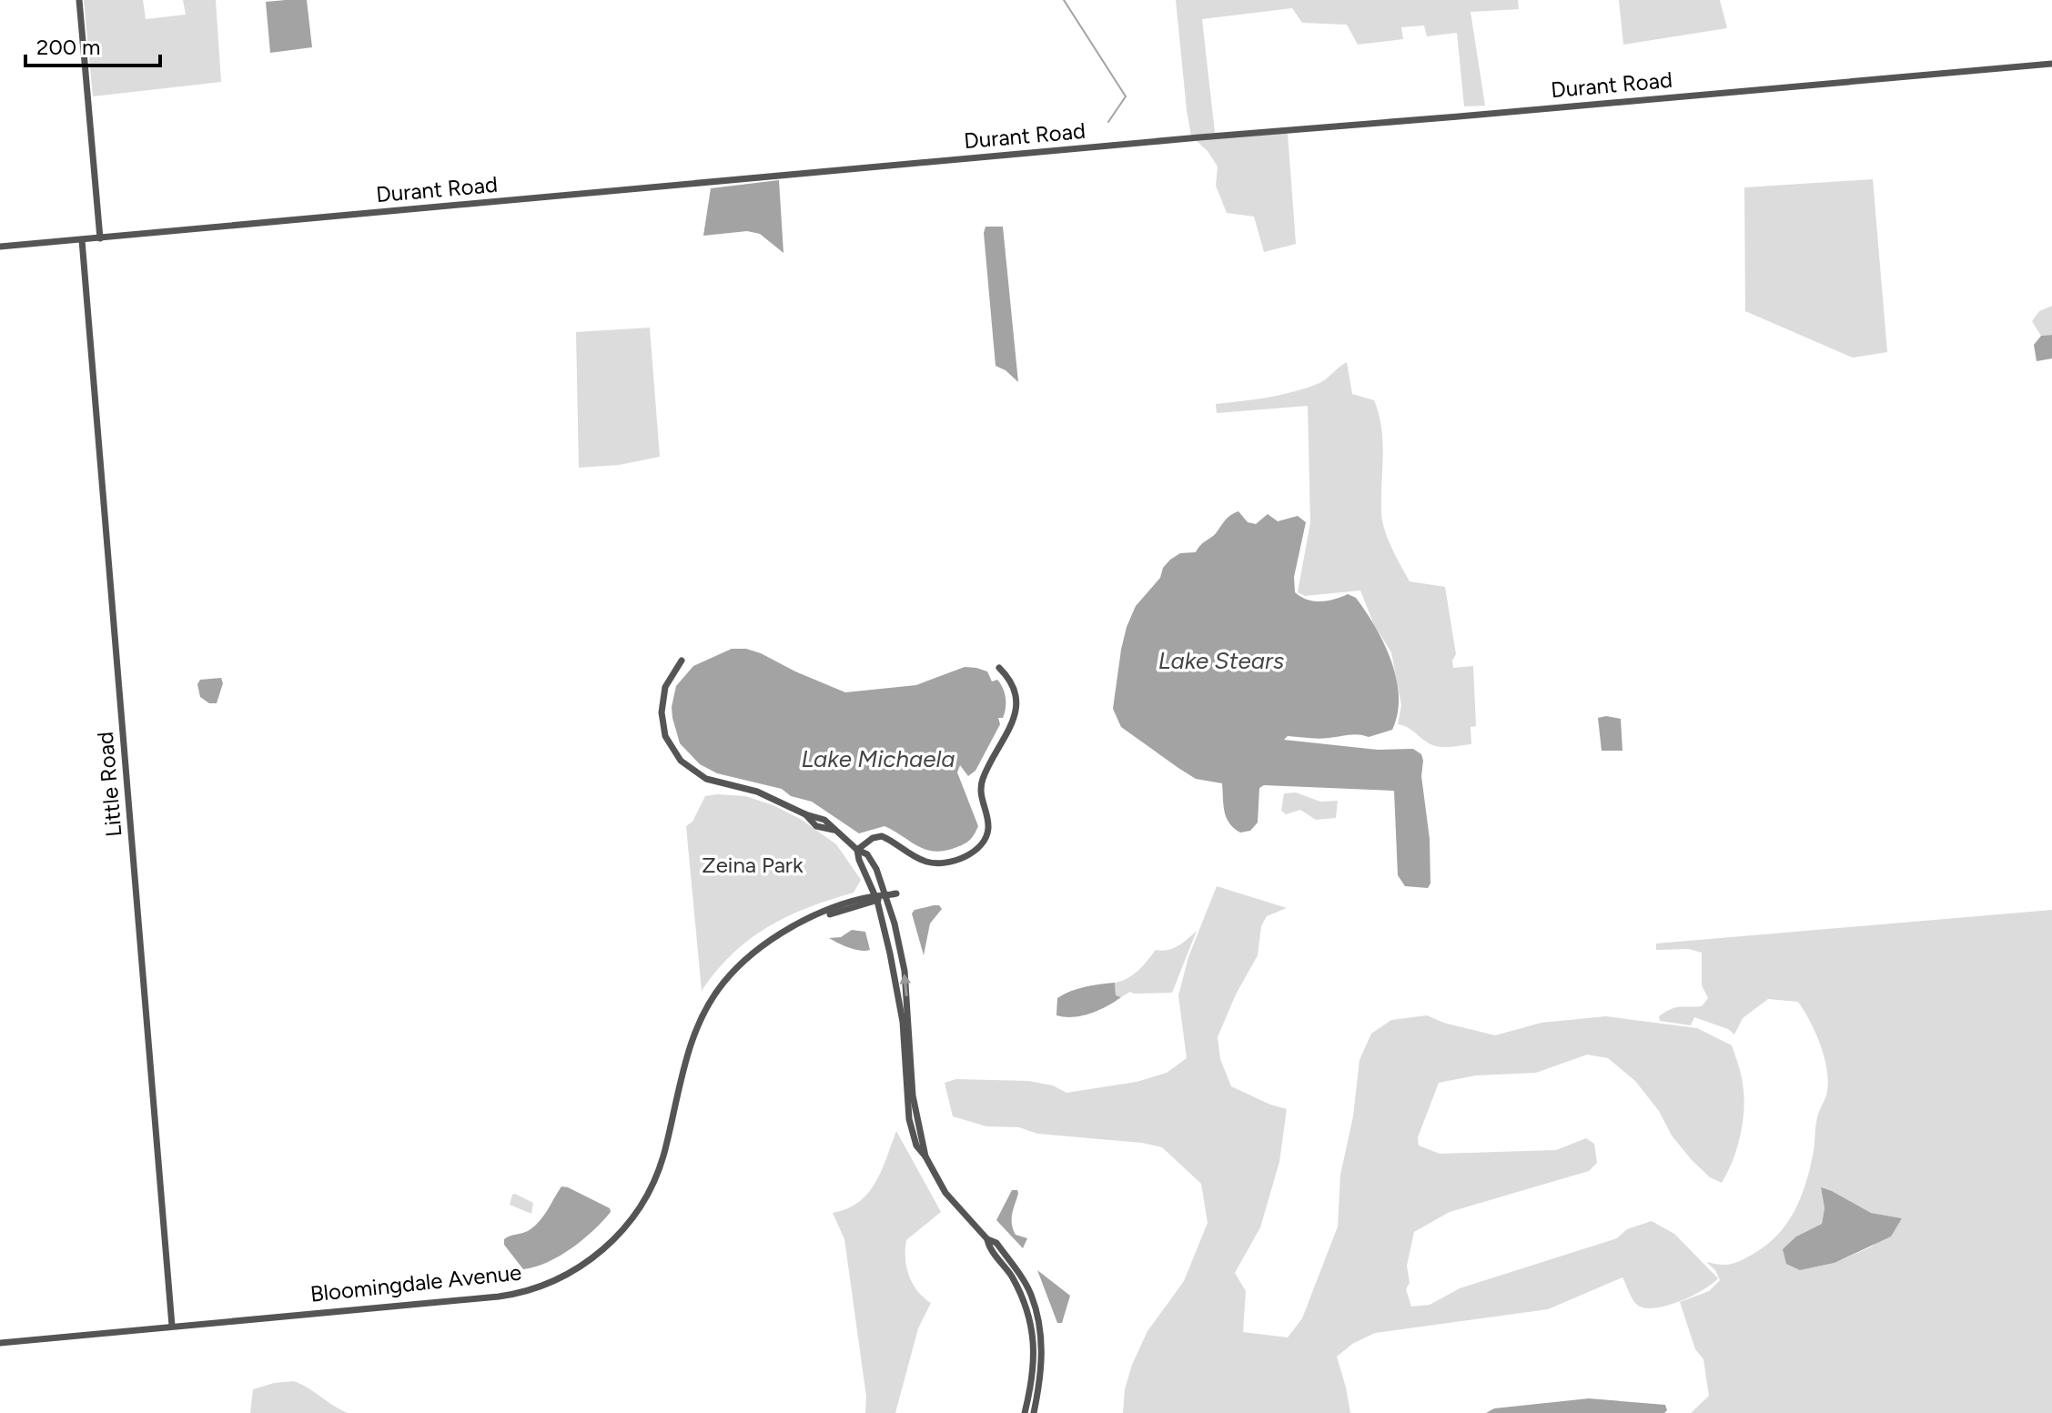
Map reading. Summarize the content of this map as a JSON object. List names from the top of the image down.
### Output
{
  "streets": {
    "street": ["Durant Road", "Little Road", "Bloomingdale Avenue"]
  },
  "crossings": [
    ["Durant Road", "Little Road"],
    ["Little Road", "Bloomingdale Avenue"]
  ],
  "water": ["Lake Stears", "Lake Michaela"],
  "parks": ["Zeina Park"],
  "scale_bar": "200 m"
}
